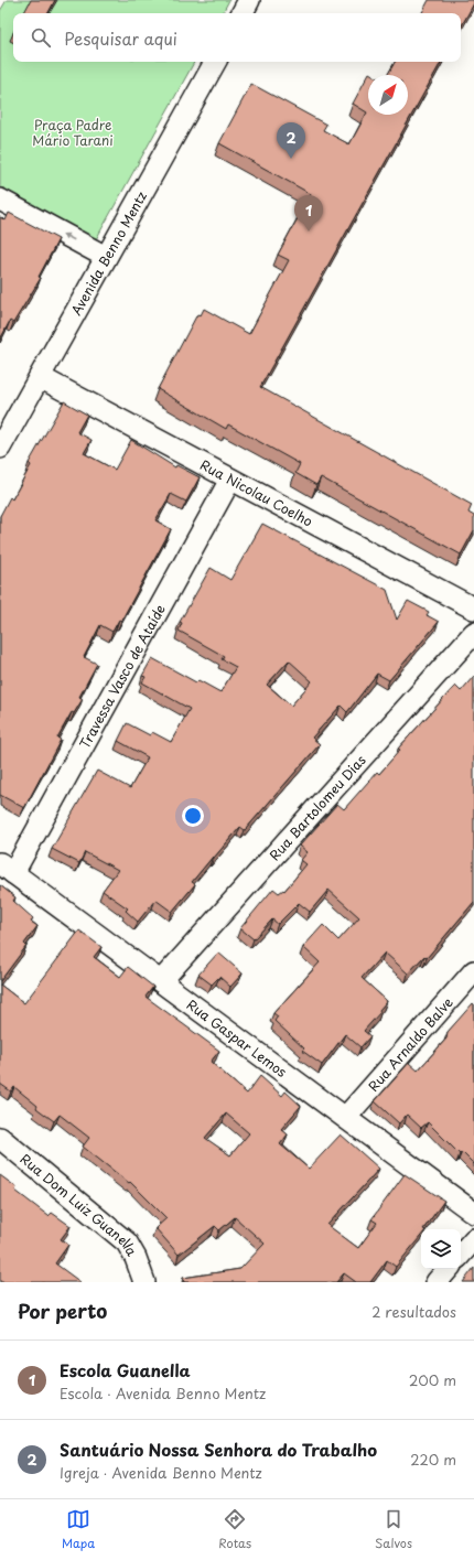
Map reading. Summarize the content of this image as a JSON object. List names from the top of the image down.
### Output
{
  "streets": {
    "street": [
      "Avenida Benno Mentz",
      "Rua Nicolau Coelho",
      "Travessa Vasco de Ataíde",
      "Rua Bartolomeu Dias",
      "Rua Gaspar Lemos",
      "Rua Arnaldo Balve",
      "Rua Dom Luiz Guanella"
    ]
  },
  "crossings": [
    ["Avenida Benno Mentz", "Rua Nicolau Coelho"],
    ["Rua Nicolau Coelho", "Travessa Vasco de Ataíde"],
    ["Travessa Vasco de Ataíde", "Rua Gaspar Lemos"],
    ["Rua Bartolomeu Dias", "Rua Gaspar Lemos"],
    ["Rua Gaspar Lemos", "Rua Arnaldo Balve"]
  ],
  "parks": ["Praça Padre Mário Tarani"],
  "north": "top right",
  "page": {
    "search": "Pesquisar aqui",
    "pins": ["2", "1"],
    "heading": ["Por perto", "2 resultados"],
    "list": [
      {
        "mark": "1",
        "name": "Escola Guanella",
        "note": "Escola · Avenida Benno Mentz",
        "value": "200 m"
      },
      {
        "mark": "2",
        "name": "Santuário Nossa Senhora do Trabalho",
        "note": "Igreja · Avenida Benno Mentz",
        "value": "220 m"
      }
    ],
    "nav": ["Mapa", "Rotas", "Salvos"]
  }
}
